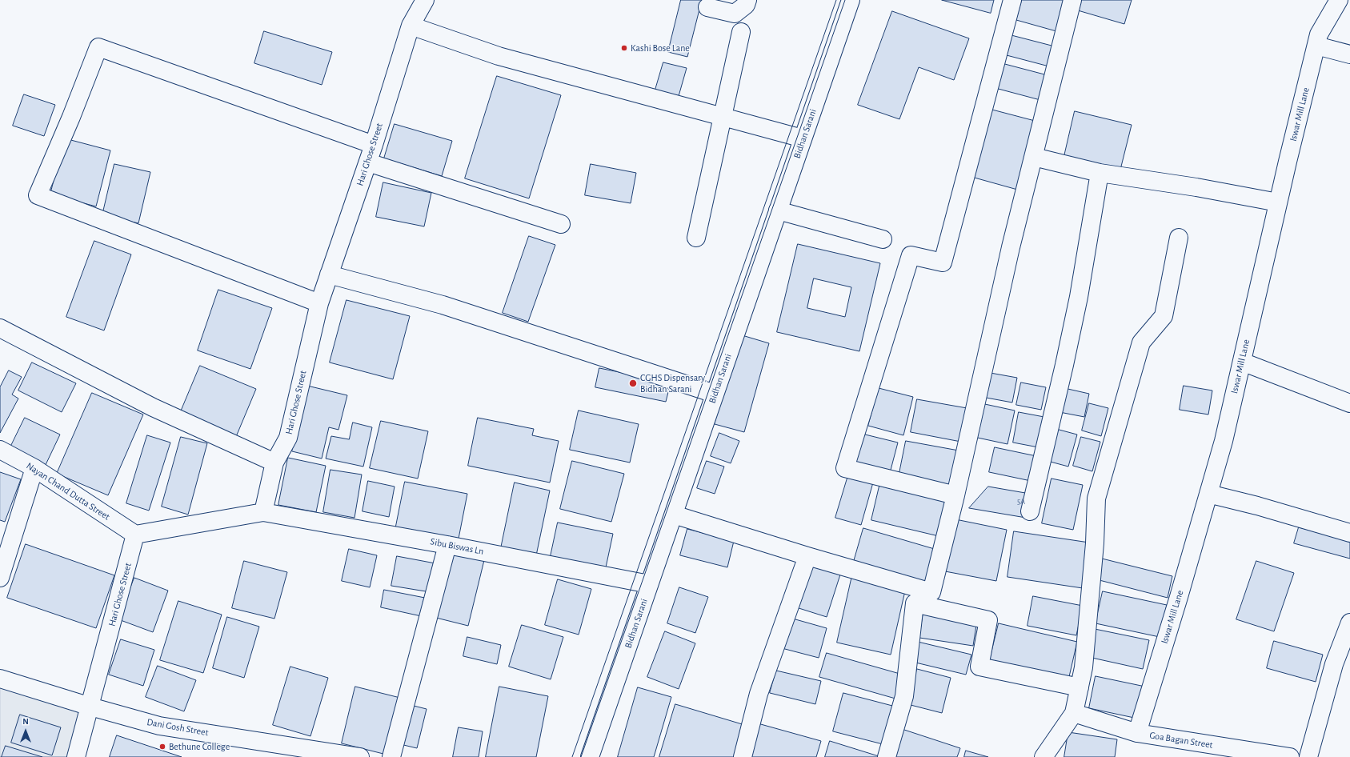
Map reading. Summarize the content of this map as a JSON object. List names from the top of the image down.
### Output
{
  "streets": {
    "street": [
      "Iswar Mill Lane",
      "Bidhan Sarani",
      "Hari Ghose Street",
      "Nayan Chand Dutta Street",
      "Sibu Biswas Ln",
      "Dani Gosh Street",
      "Goa Bagan Street"
    ]
  },
  "crossings": [
    ["Iswar Mill Lane", "Goa Bagan Street"],
    ["Bidhan Sarani", "Sibu Biswas Ln"],
    ["Hari Ghose Street", "Nayan Chand Dutta Street"],
    ["Hari Ghose Street", "Sibu Biswas Ln"],
    ["Hari Ghose Street", "Dani Gosh Street"]
  ],
  "places": ["Kashi Bose Lane", "CGHS Dispensary, Bidhan Sarani", "Bethune College"],
  "house_numbers": ["5A"],
  "north": "top"
}
